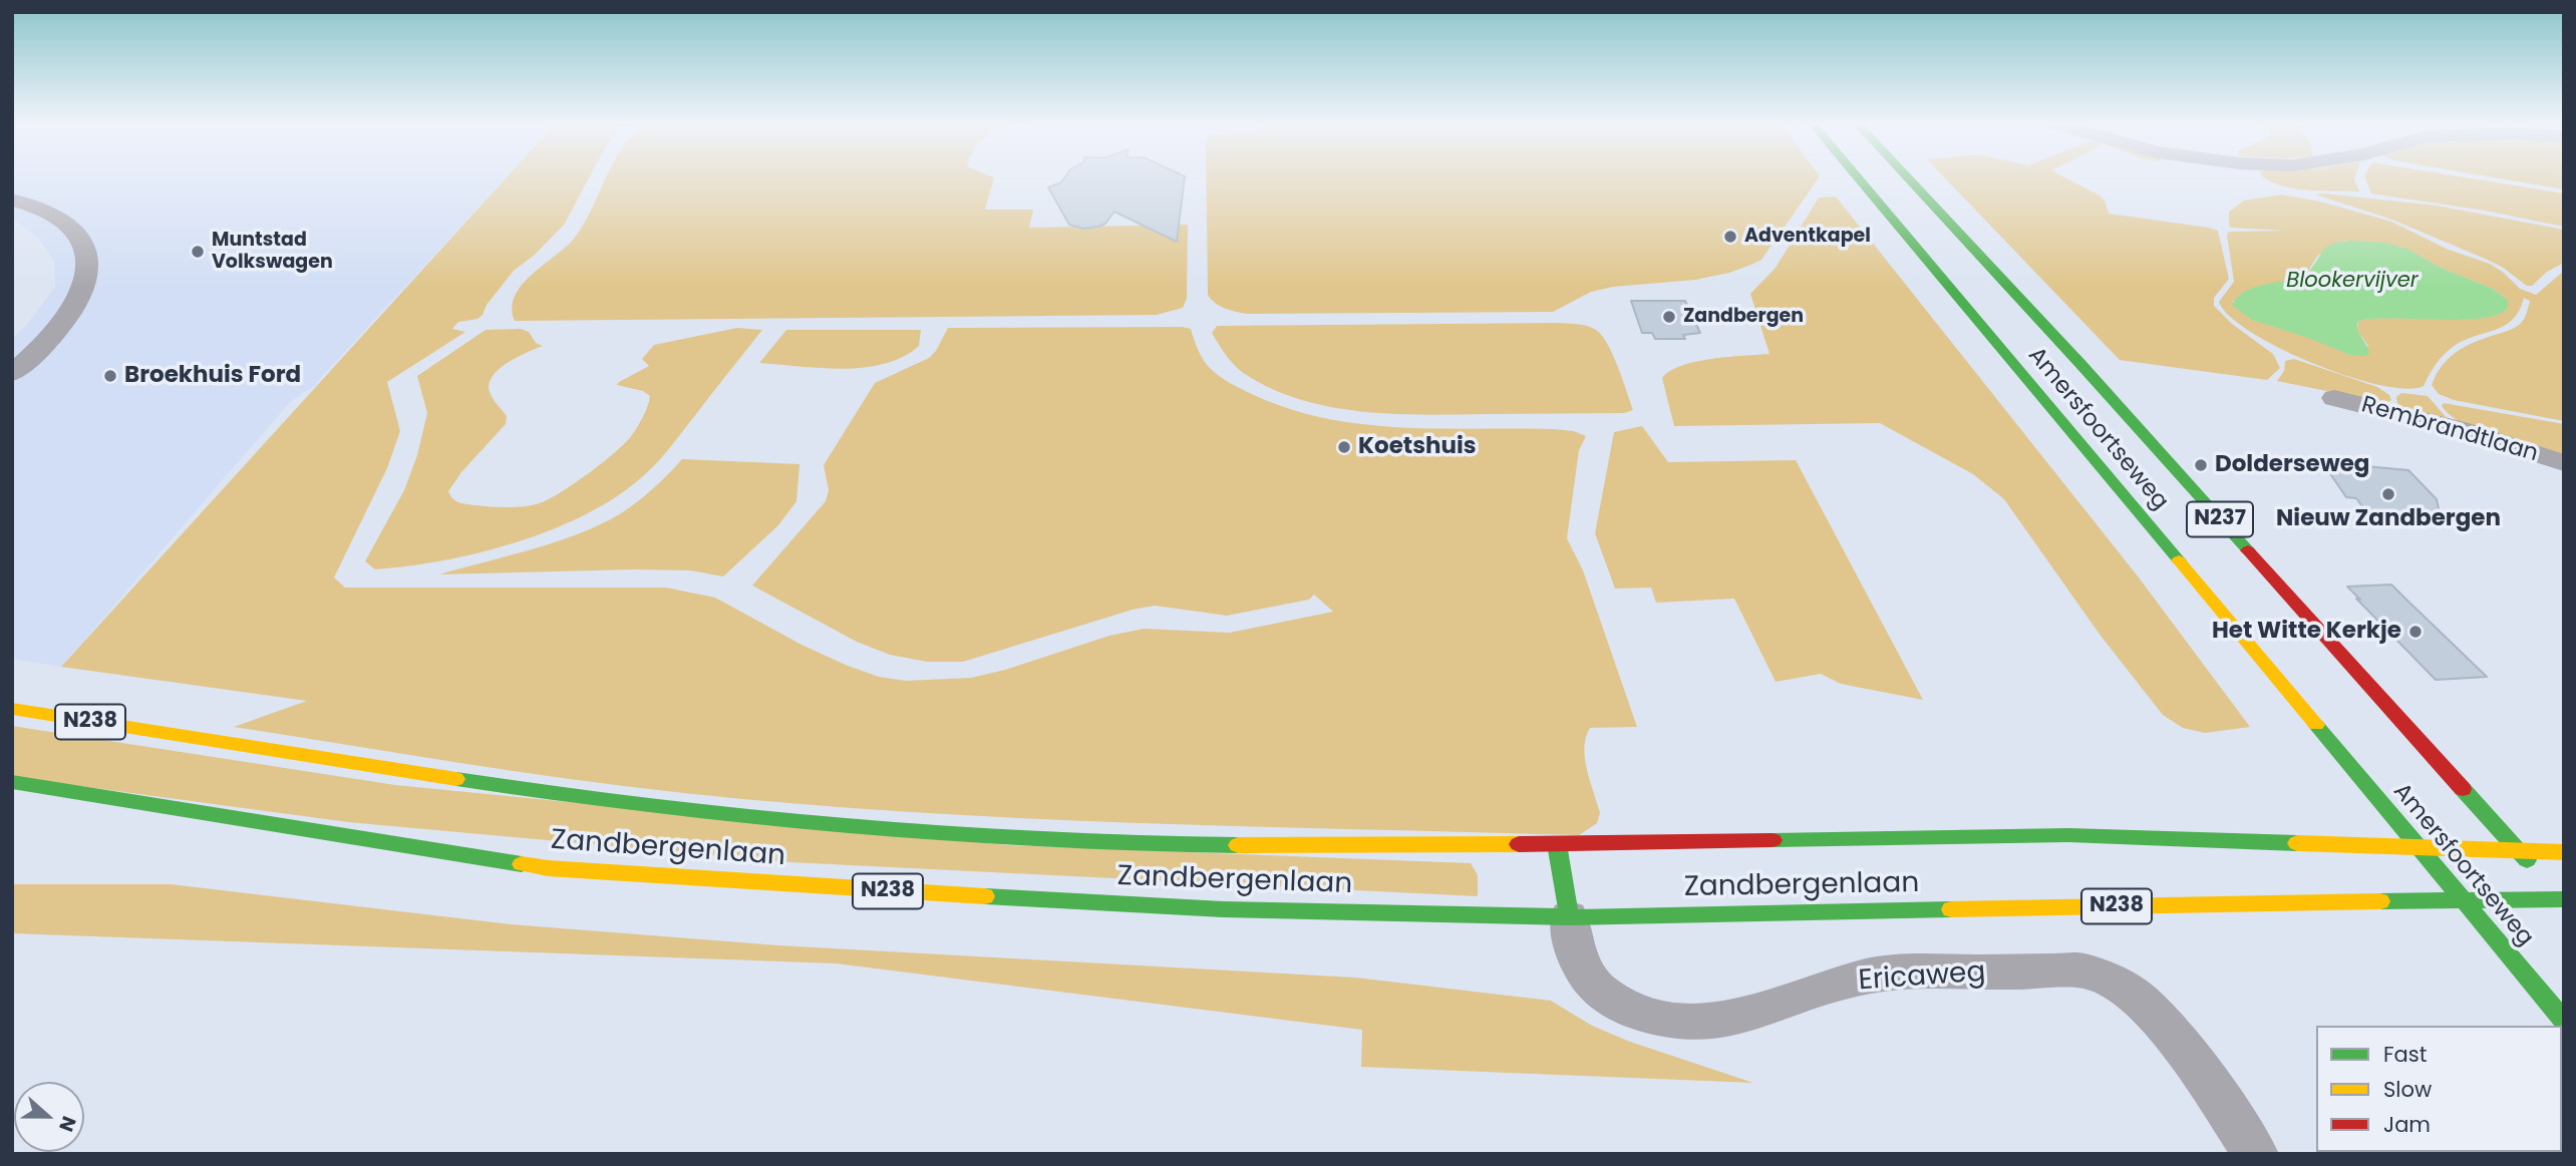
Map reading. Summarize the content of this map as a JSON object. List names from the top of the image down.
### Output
{
  "streets": {
    "main road": [
      "Amersfoortseweg",
      "N237",
      "N238",
      "Zandbergenlaan"
    ],
    "street": ["Rembrandtlaan", "Ericaweg"]
  },
  "crossings": [
    ["Amersfoortseweg", "N238"],
    ["Amersfoortseweg", "Zandbergenlaan"],
    ["N238", "Zandbergenlaan"],
    ["Zandbergenlaan", "Ericaweg"]
  ],
  "water": ["Blookervijver"],
  "places": [
    "Adventkapel",
    "Muntstad Volkswagen",
    "Zandbergen",
    "Broekhuis Ford",
    "Koetshuis",
    "Dolderseweg",
    "Nieuw Zandbergen",
    "Het Witte Kerkje"
  ],
  "legend": ["Fast", "Slow", "Jam"],
  "north": "right"
}
